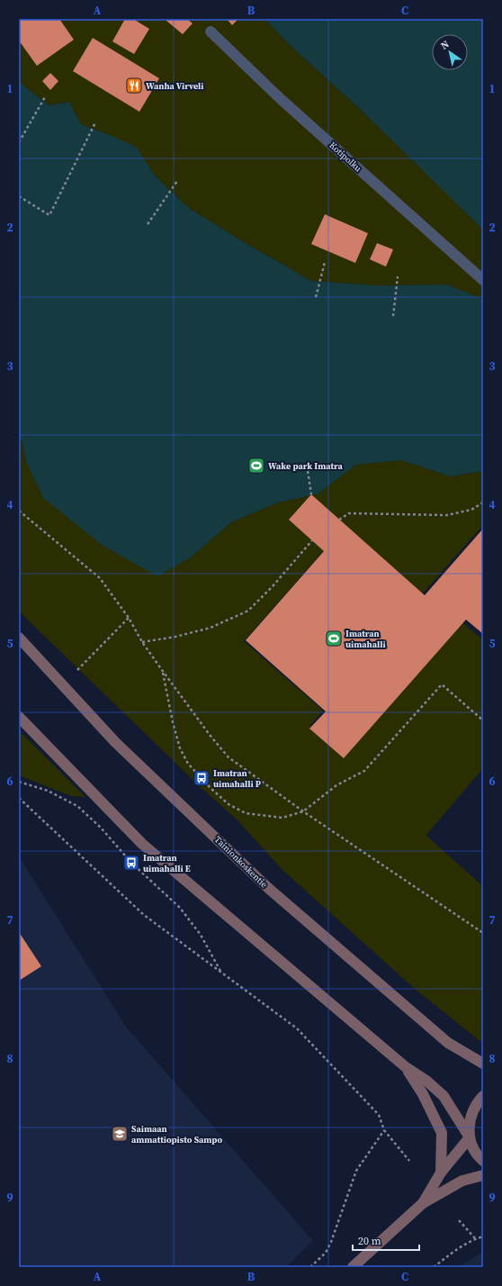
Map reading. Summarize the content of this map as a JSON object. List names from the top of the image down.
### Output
{
  "streets": {
    "main road": ["Tainionkoskentie"],
    "street": ["Kotipolku"]
  },
  "places": {
    "restaurant": ["Wanha Virveli"],
    "sports": ["Wake park Imatra", "Imatran uimahalli"],
    "bus stop": ["Imatran uimahalli P", "Imatran uimahalli E"],
    "school or university": ["Saimaan ammattiopisto Sampo"]
  },
  "scale_bar": "20 m",
  "north": "top left",
  "grid": {
    "columns": ["A", "B", "C"],
    "rows": [
      "1",
      "2",
      "3",
      "4",
      "5",
      "6",
      "7",
      "8",
      "9"
    ]
  }
}
